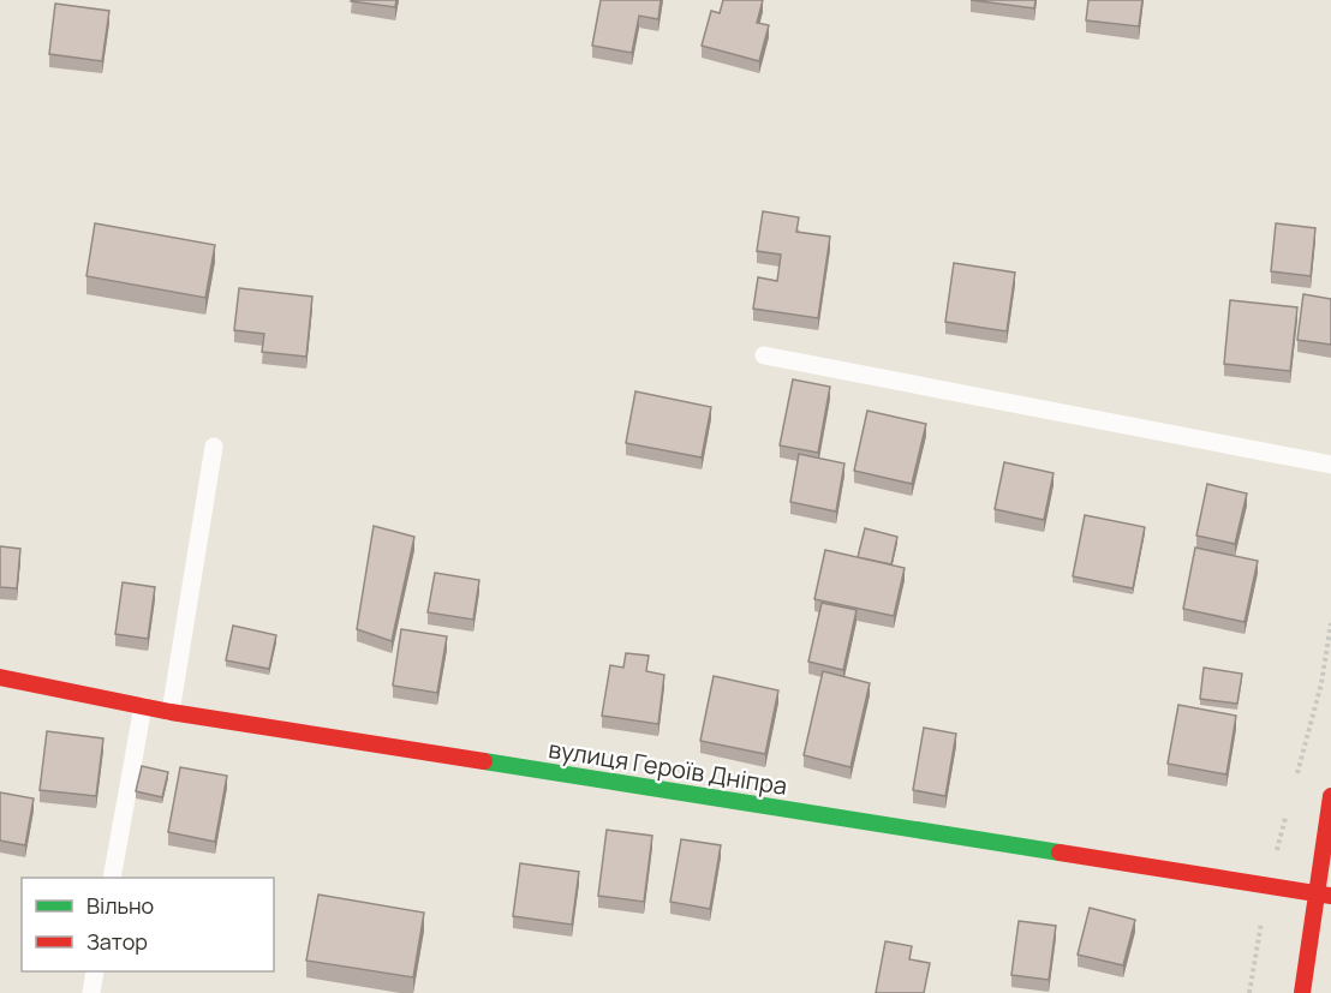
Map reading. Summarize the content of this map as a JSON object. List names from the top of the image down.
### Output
{
  "streets": {
    "street": ["вулиця Героїв Дніпра"]
  },
  "legend": ["Вільно", "Затор"]
}
